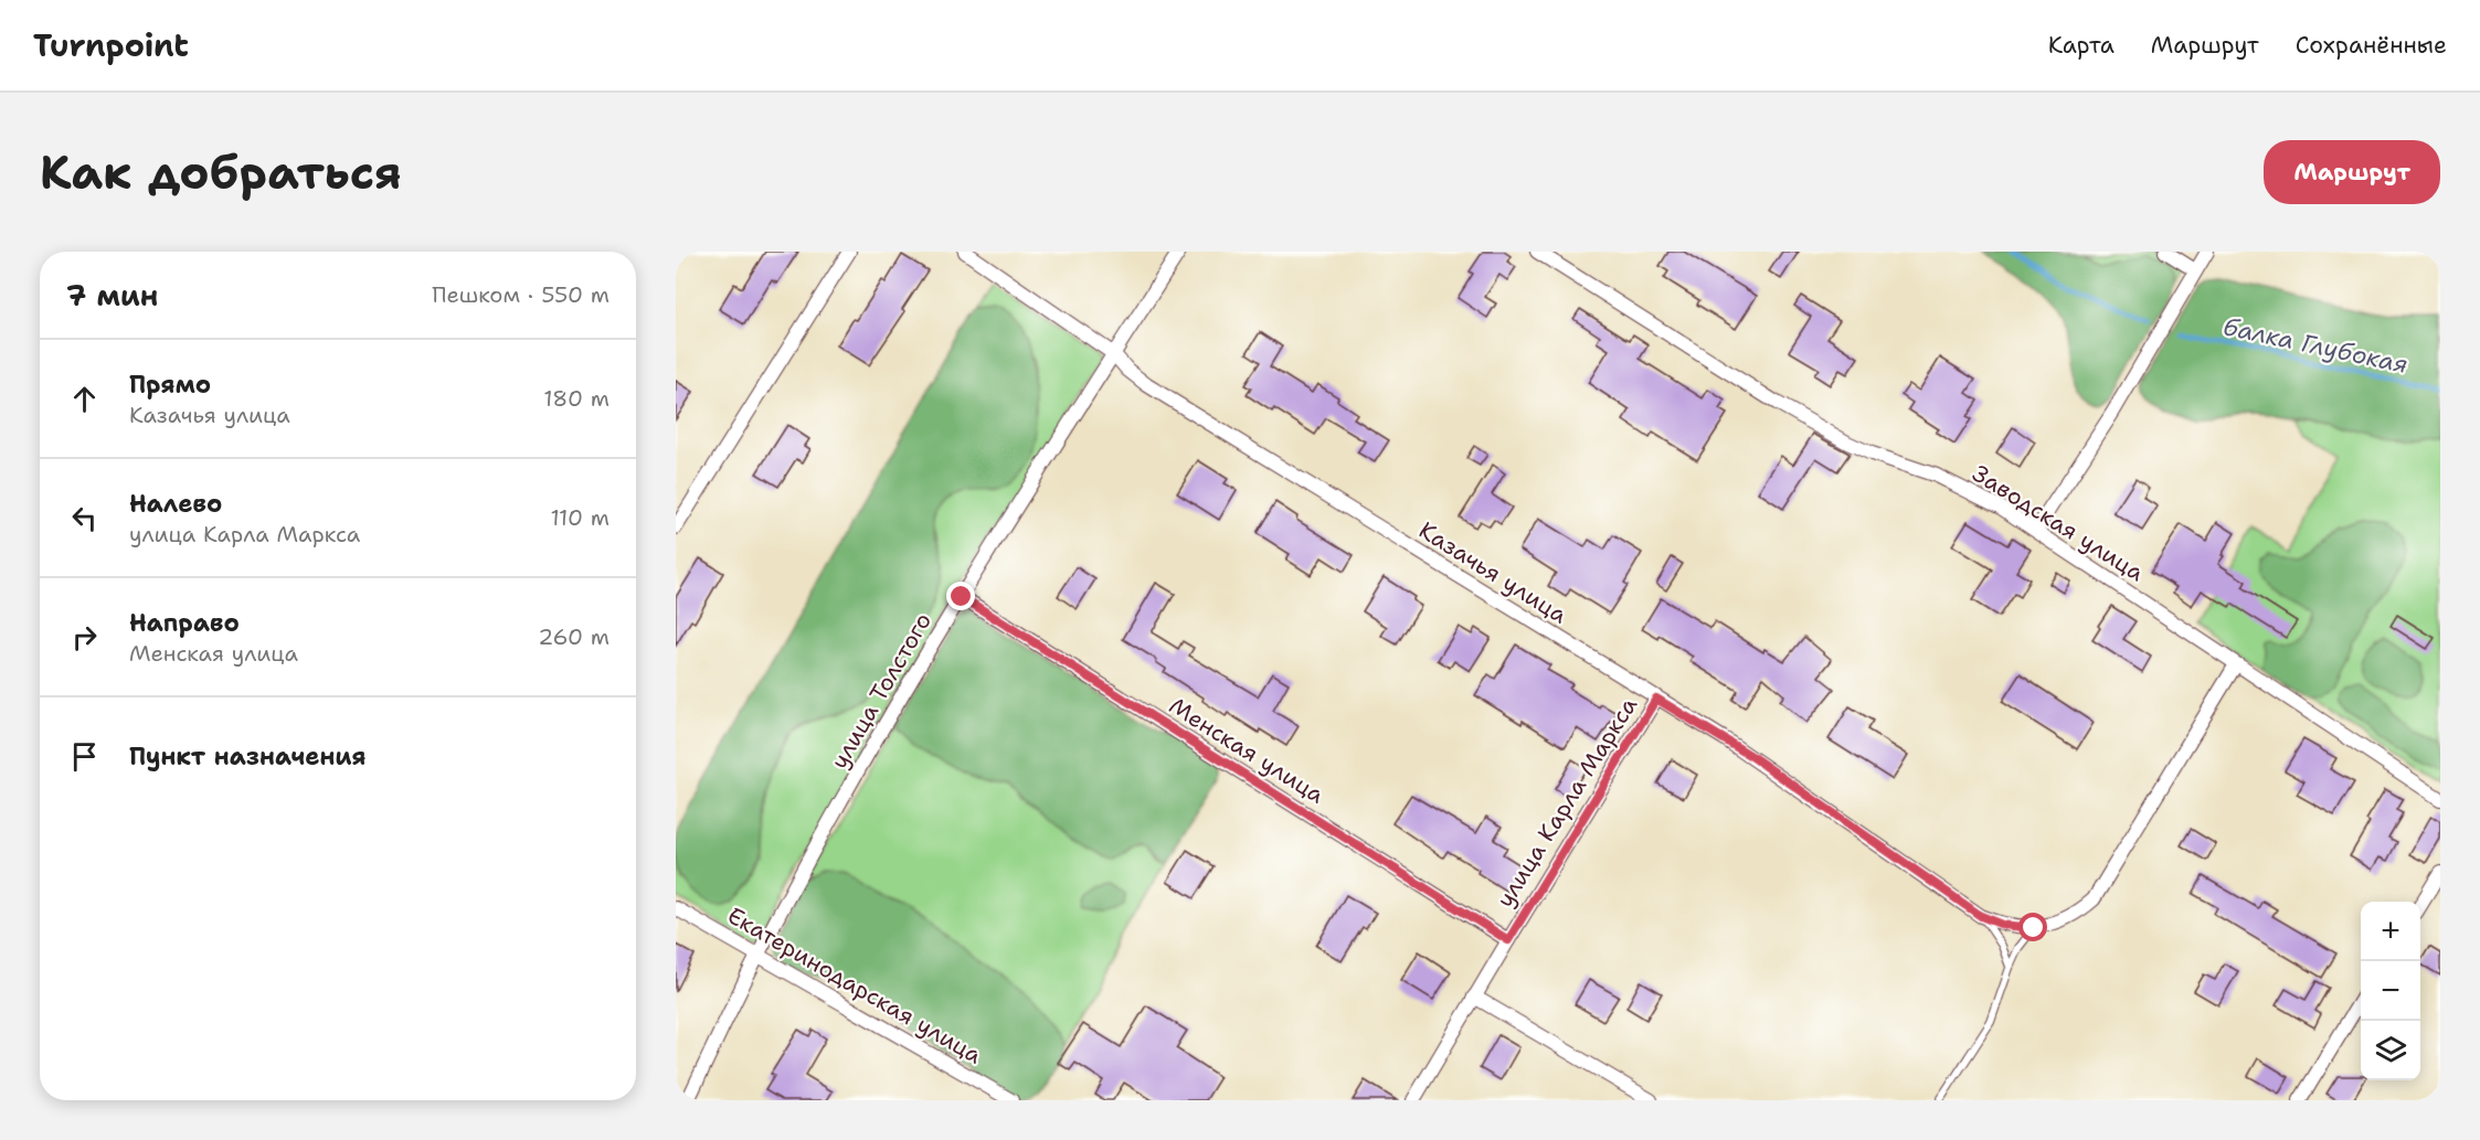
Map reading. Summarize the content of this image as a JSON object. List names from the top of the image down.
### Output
{
  "streets": {
    "street": [
      "Заводская улица",
      "Казачья улица",
      "улица Толстого",
      "Менская улица",
      "улица Карла Маркса",
      "Екатеринодарская улица"
    ]
  },
  "crossings": [
    ["Казачья улица", "улица Толстого"],
    ["Казачья улица", "улица Карла Маркса"],
    ["улица Толстого", "Менская улица"],
    ["улица Толстого", "Екатеринодарская улица"],
    ["Менская улица", "улица Карла Маркса"]
  ],
  "water": ["балка Глубокая"],
  "page": {
    "header": "Turnpoint",
    "nav": ["Карта", "Маршрут", "Сохранённые"],
    "buttons": "Маршрут",
    "title": "Как добраться",
    "heading": ["7 мин", "Пешком · 550 m"],
    "list": [
      ["Прямо", "Казачья улица", "180 m"],
      ["Налево", "улица Карла Маркса", "110 m"],
      ["Направо", "Менская улица", "260 m"],
      "Пункт назначения"
    ],
    "map_buttons": ["+", "−"]
  }
}
